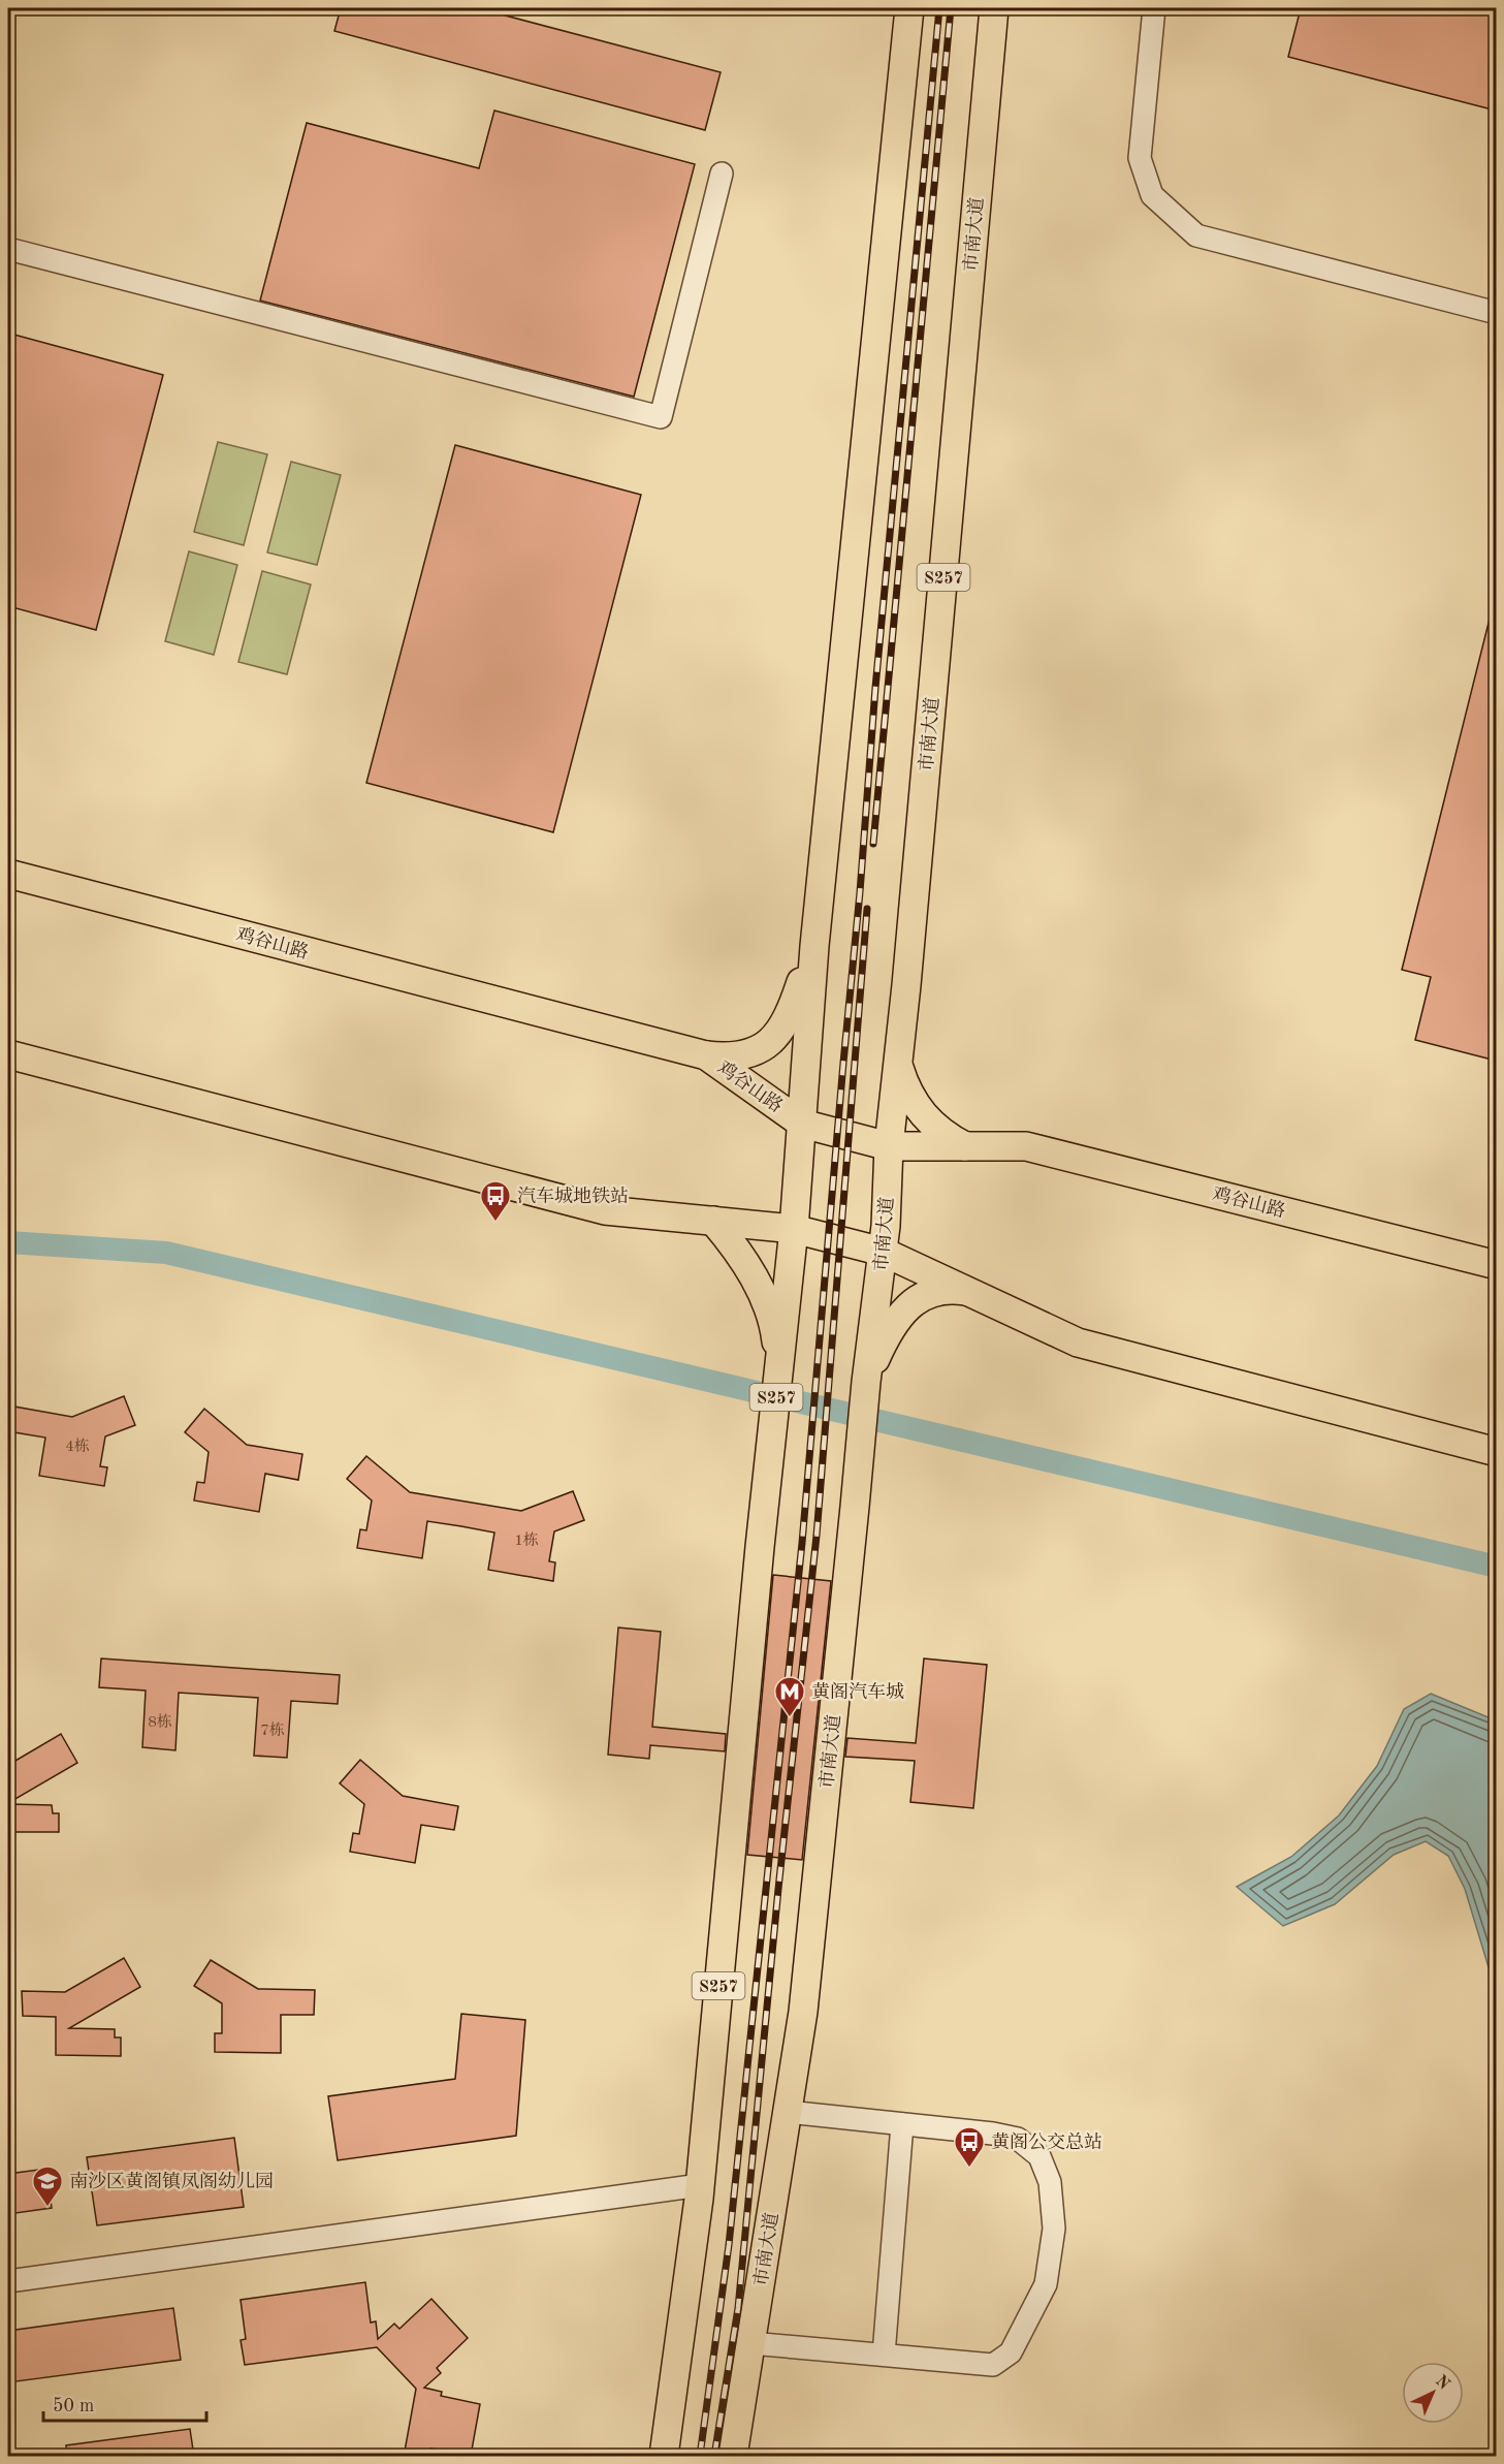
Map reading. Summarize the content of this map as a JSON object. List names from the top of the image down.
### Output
{
  "streets": {
    "main road": ["市南大道", "S257", "鸡谷山路"]
  },
  "crossings": [
    ["市南大道", "鸡谷山路"],
    ["S257", "鸡谷山路"]
  ],
  "places": {
    "bus stop": ["汽车城地铁站", "黄阁公交总站"],
    "metro station": ["黄阁汽车城"],
    "school or university": ["南沙区黄阁镇凤阁幼儿园"]
  },
  "house_numbers": [
    "4栋",
    "1栋",
    "8栋",
    "7栋"
  ],
  "scale_bar": "50 m",
  "north": "top right"
}
